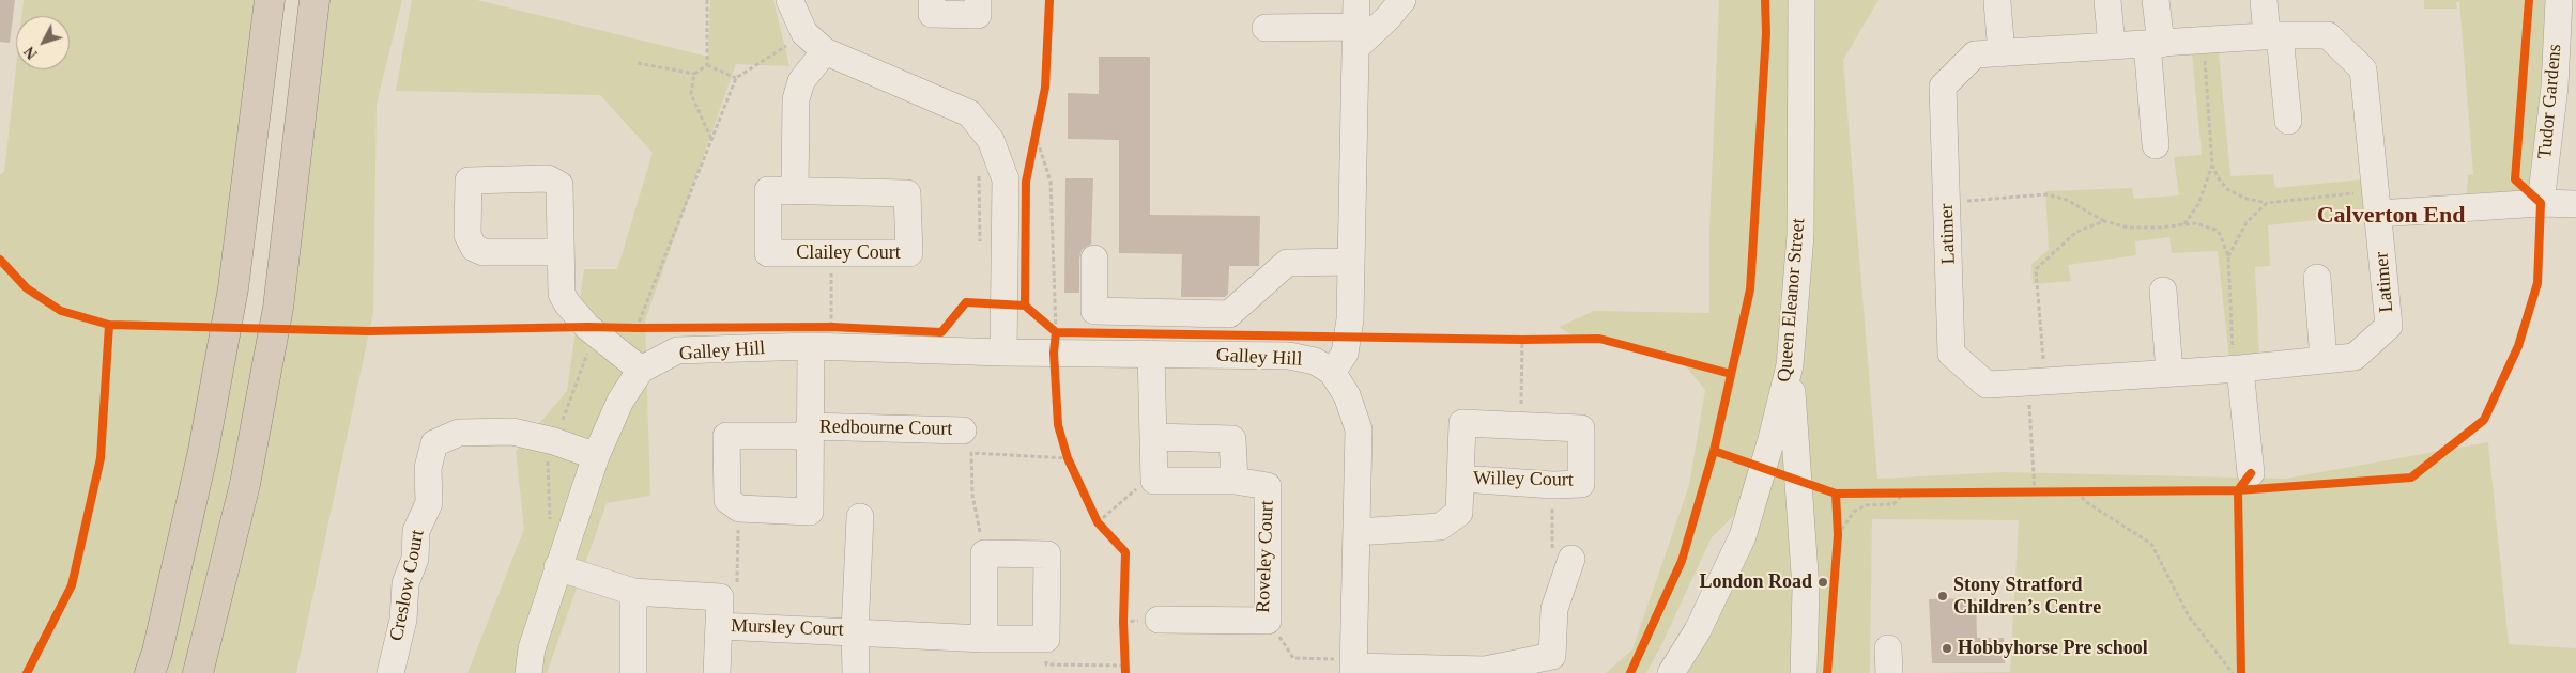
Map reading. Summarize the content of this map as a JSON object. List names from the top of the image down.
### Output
{
  "streets": {
    "street": [
      "Tudor Gardens",
      "Latimer",
      "Clailey Court",
      "Queen Eleanor Street",
      "Galley Hill",
      "Redbourne Court",
      "Willey Court",
      "Roveley Court",
      "Creslow Court",
      "Mursley Court"
    ]
  },
  "crossings": [
    ["Galley Hill", "Redbourne Court"],
    ["Galley Hill", "Creslow Court"],
    ["Galley Hill", "Mursley Court"]
  ],
  "districts": ["Calverton End"],
  "places": ["London Road", "Stony Stratford Children’s Centre", "Hobbyhorse Pre school"],
  "north": "bottom left"
}
